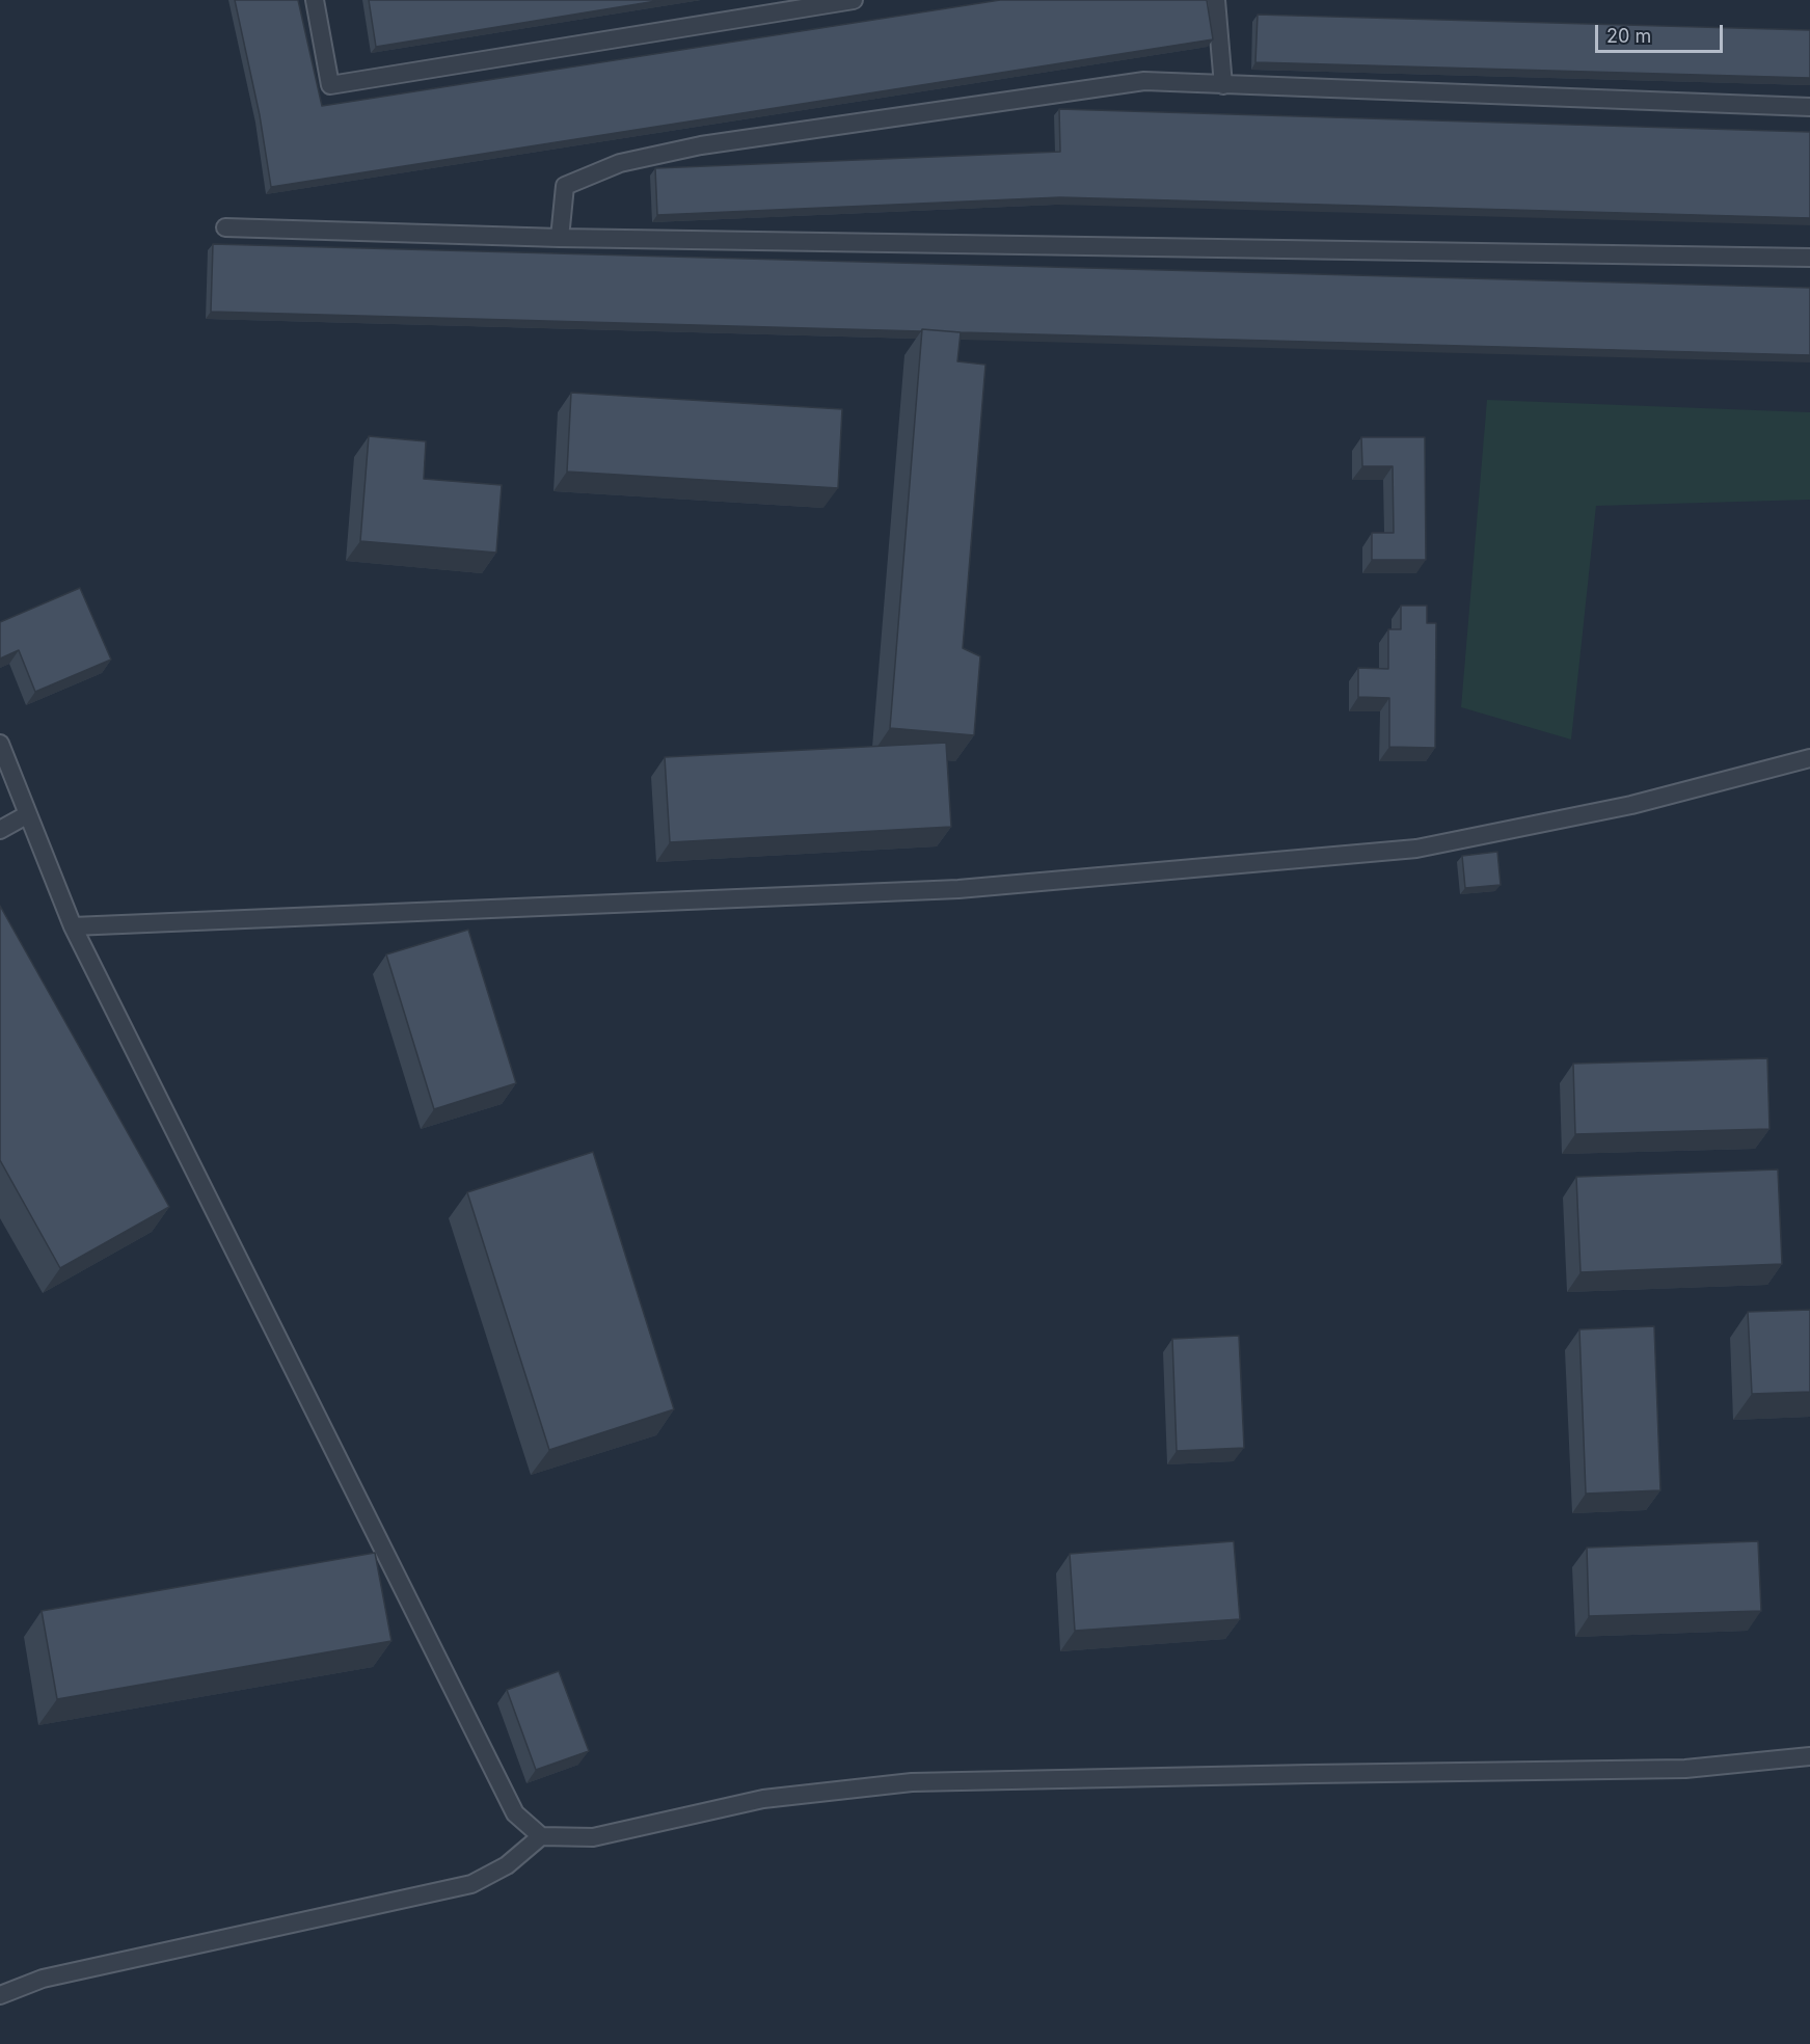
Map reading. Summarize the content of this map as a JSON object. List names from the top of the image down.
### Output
{
  "scale_bar": "20 m"
}
